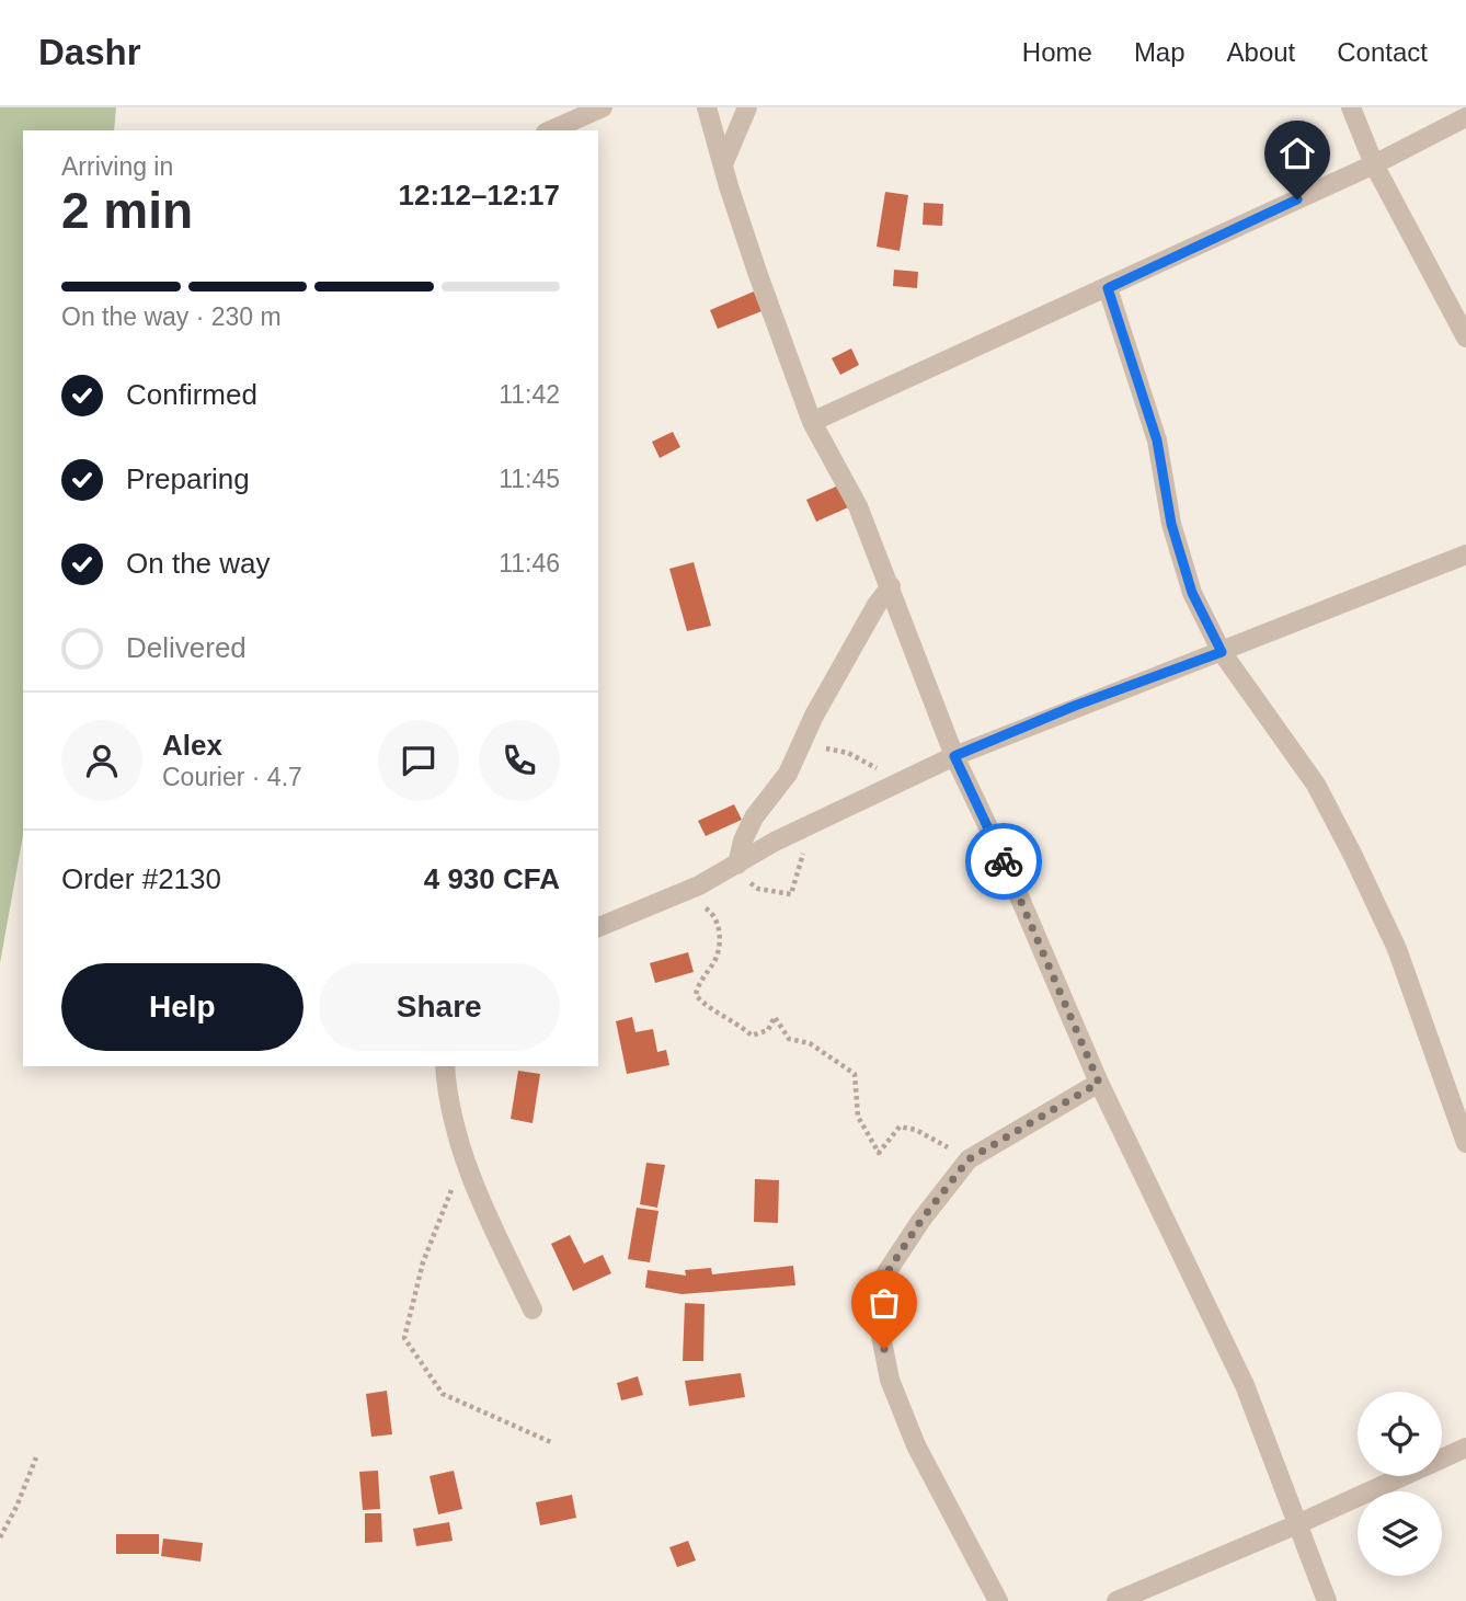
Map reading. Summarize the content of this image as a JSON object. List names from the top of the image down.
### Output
{
  "page": {
    "header": "Dashr",
    "nav": [
      "Home",
      "Map",
      "About",
      "Contact"
    ],
    "heading": ["2 min", "Arriving in", "12:12–12:17"],
    "panel": [
      "Alex",
      "Courier · 4.7",
      "Order #2130",
      "4 930 CFA"
    ],
    "bar": "On the way · 230 m",
    "list": [
      ["Confirmed", "11:42"],
      ["Preparing", "11:45"],
      ["On the way", "11:46"],
      "Delivered"
    ],
    "buttons": ["Help", "Share"]
  }
}
